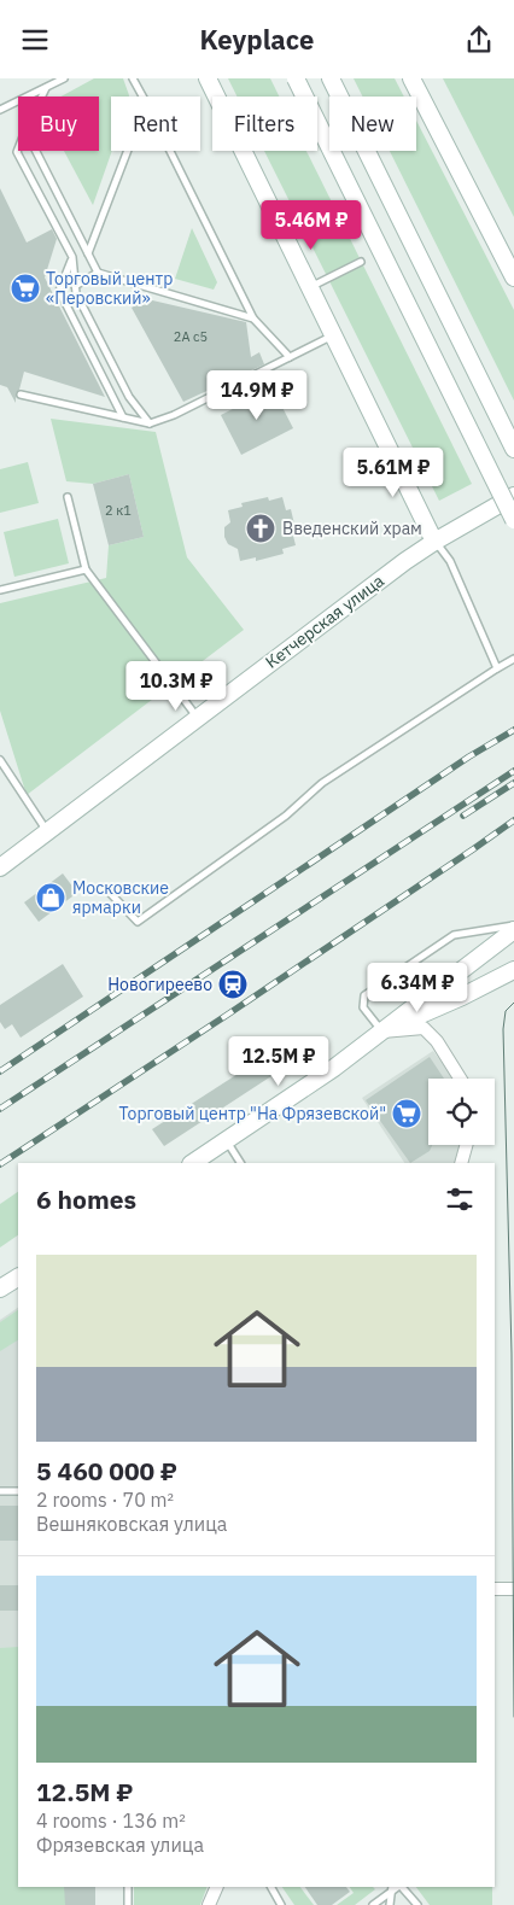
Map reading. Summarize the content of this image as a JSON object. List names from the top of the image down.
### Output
{
  "streets": {
    "main road": ["Кетчерская улица"]
  },
  "places": {
    "supermarket": ["Торговый центр «Перовский»", "Торговый центр \"На Фрязевской\""],
    "church": ["Введенский храм"],
    "shop": ["Московские ярмарки"],
    "station": ["Новогиреево"]
  },
  "house_numbers": ["2А с5", "2 к1"],
  "page": {
    "header": "Keyplace",
    "chip": [
      "Buy",
      "Rent",
      "Filters",
      "New"
    ],
    "price": [
      "5.46M ₽",
      "14.9M ₽",
      "5.61M ₽",
      "10.3M ₽",
      "6.34M ₽",
      "12.5M ₽"
    ],
    "heading": "6 homes",
    "list": [
      {
        "name": "5 460 000 ₽",
        "note": "2 rooms · 70 m² · Вешняковская улица"
      },
      {
        "name": "12.5M ₽",
        "note": "4 rooms · 136 m² · Фрязевская улица"
      }
    ]
  }
}
